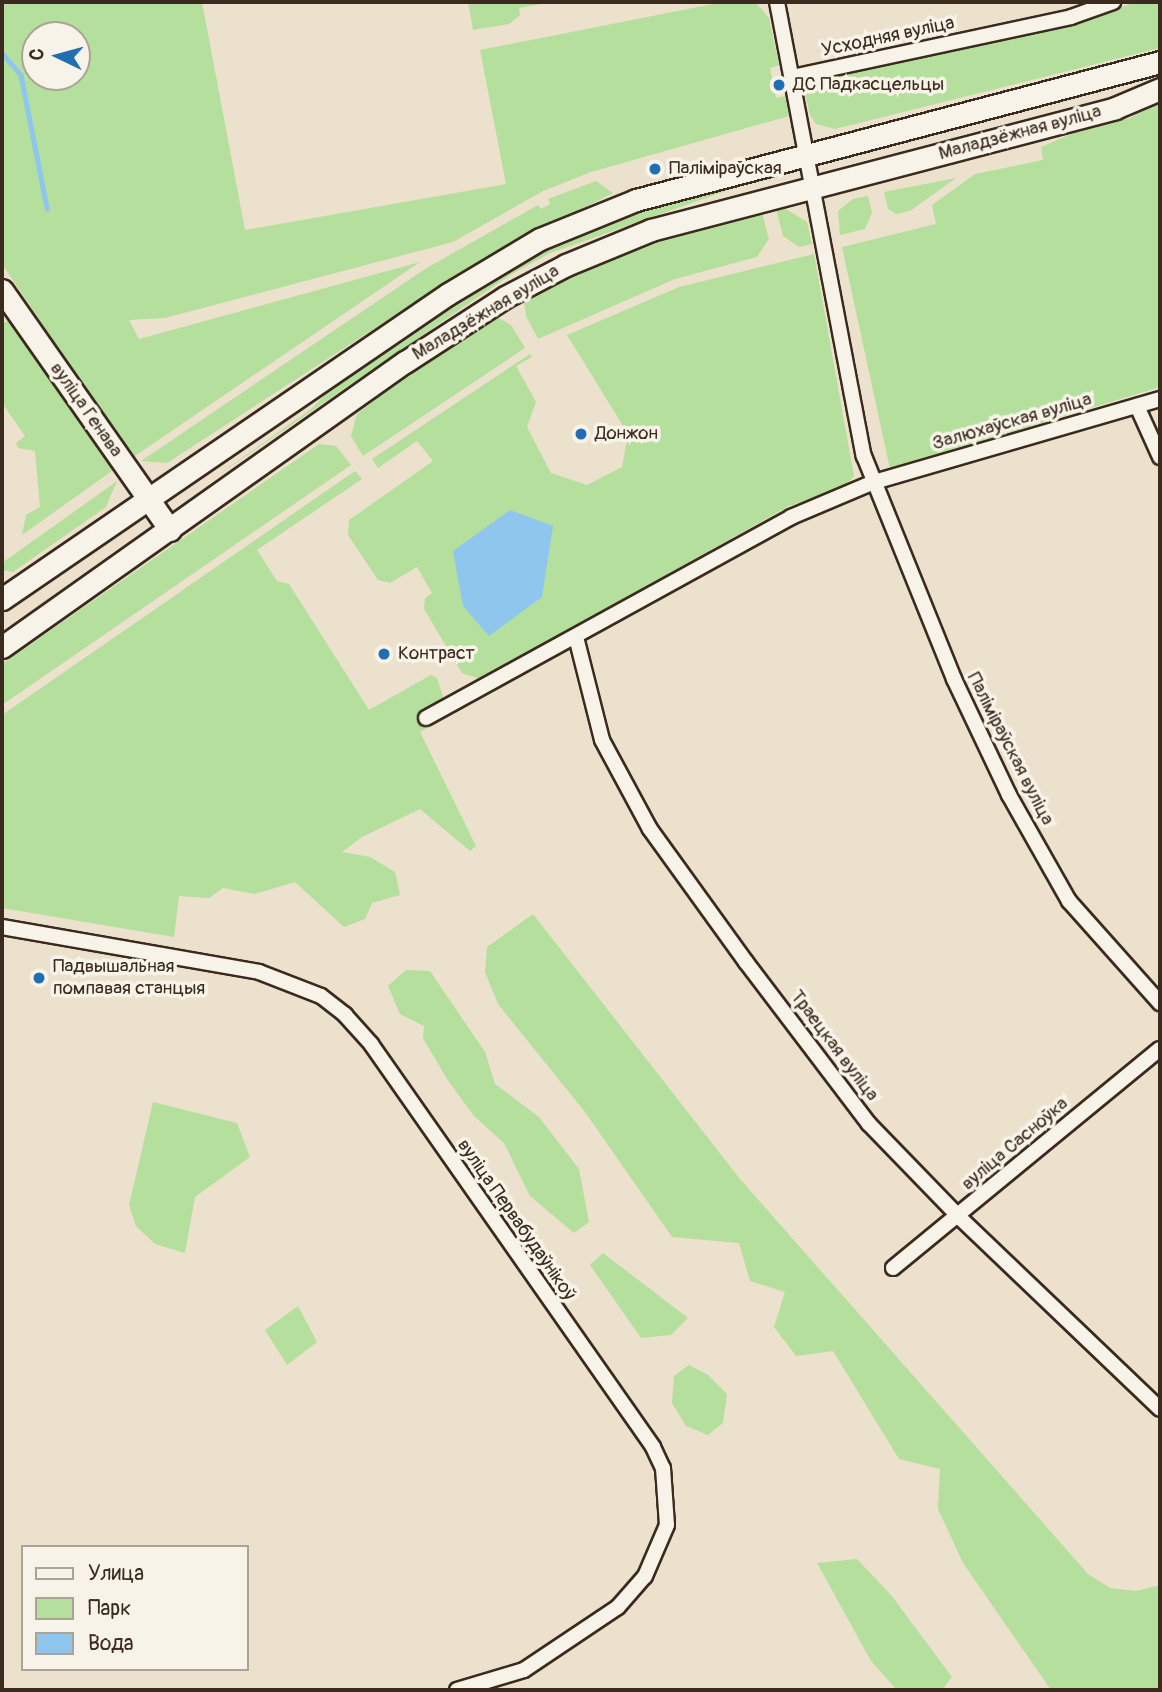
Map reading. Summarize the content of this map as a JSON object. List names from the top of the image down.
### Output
{
  "streets": {
    "main road": ["Маладзёжная вуліца", "вуліца Генава"],
    "street": [
      "Усходняя вуліца",
      "Залюхаўская вуліца",
      "Паліміраўская вуліца",
      "Траецкая вуліца",
      "вуліца Сасноўка",
      "вуліца Первабудаўнікоў"
    ]
  },
  "crossings": [
    ["Усходняя вуліца", "Паліміраўская вуліца"],
    ["Маладзёжная вуліца", "вуліца Генава"],
    ["Маладзёжная вуліца", "Паліміраўская вуліца"],
    ["Залюхаўская вуліца", "Паліміраўская вуліца"],
    ["Траецкая вуліца", "вуліца Сасноўка"]
  ],
  "places": [
    "ДС Падкасцельцы",
    "Паліміраўская",
    "Донжон",
    "Контраст",
    "Падвышальная помпавая станцыя"
  ],
  "legend": ["Улица", "Парк", "Вода"],
  "north": "left"
}
